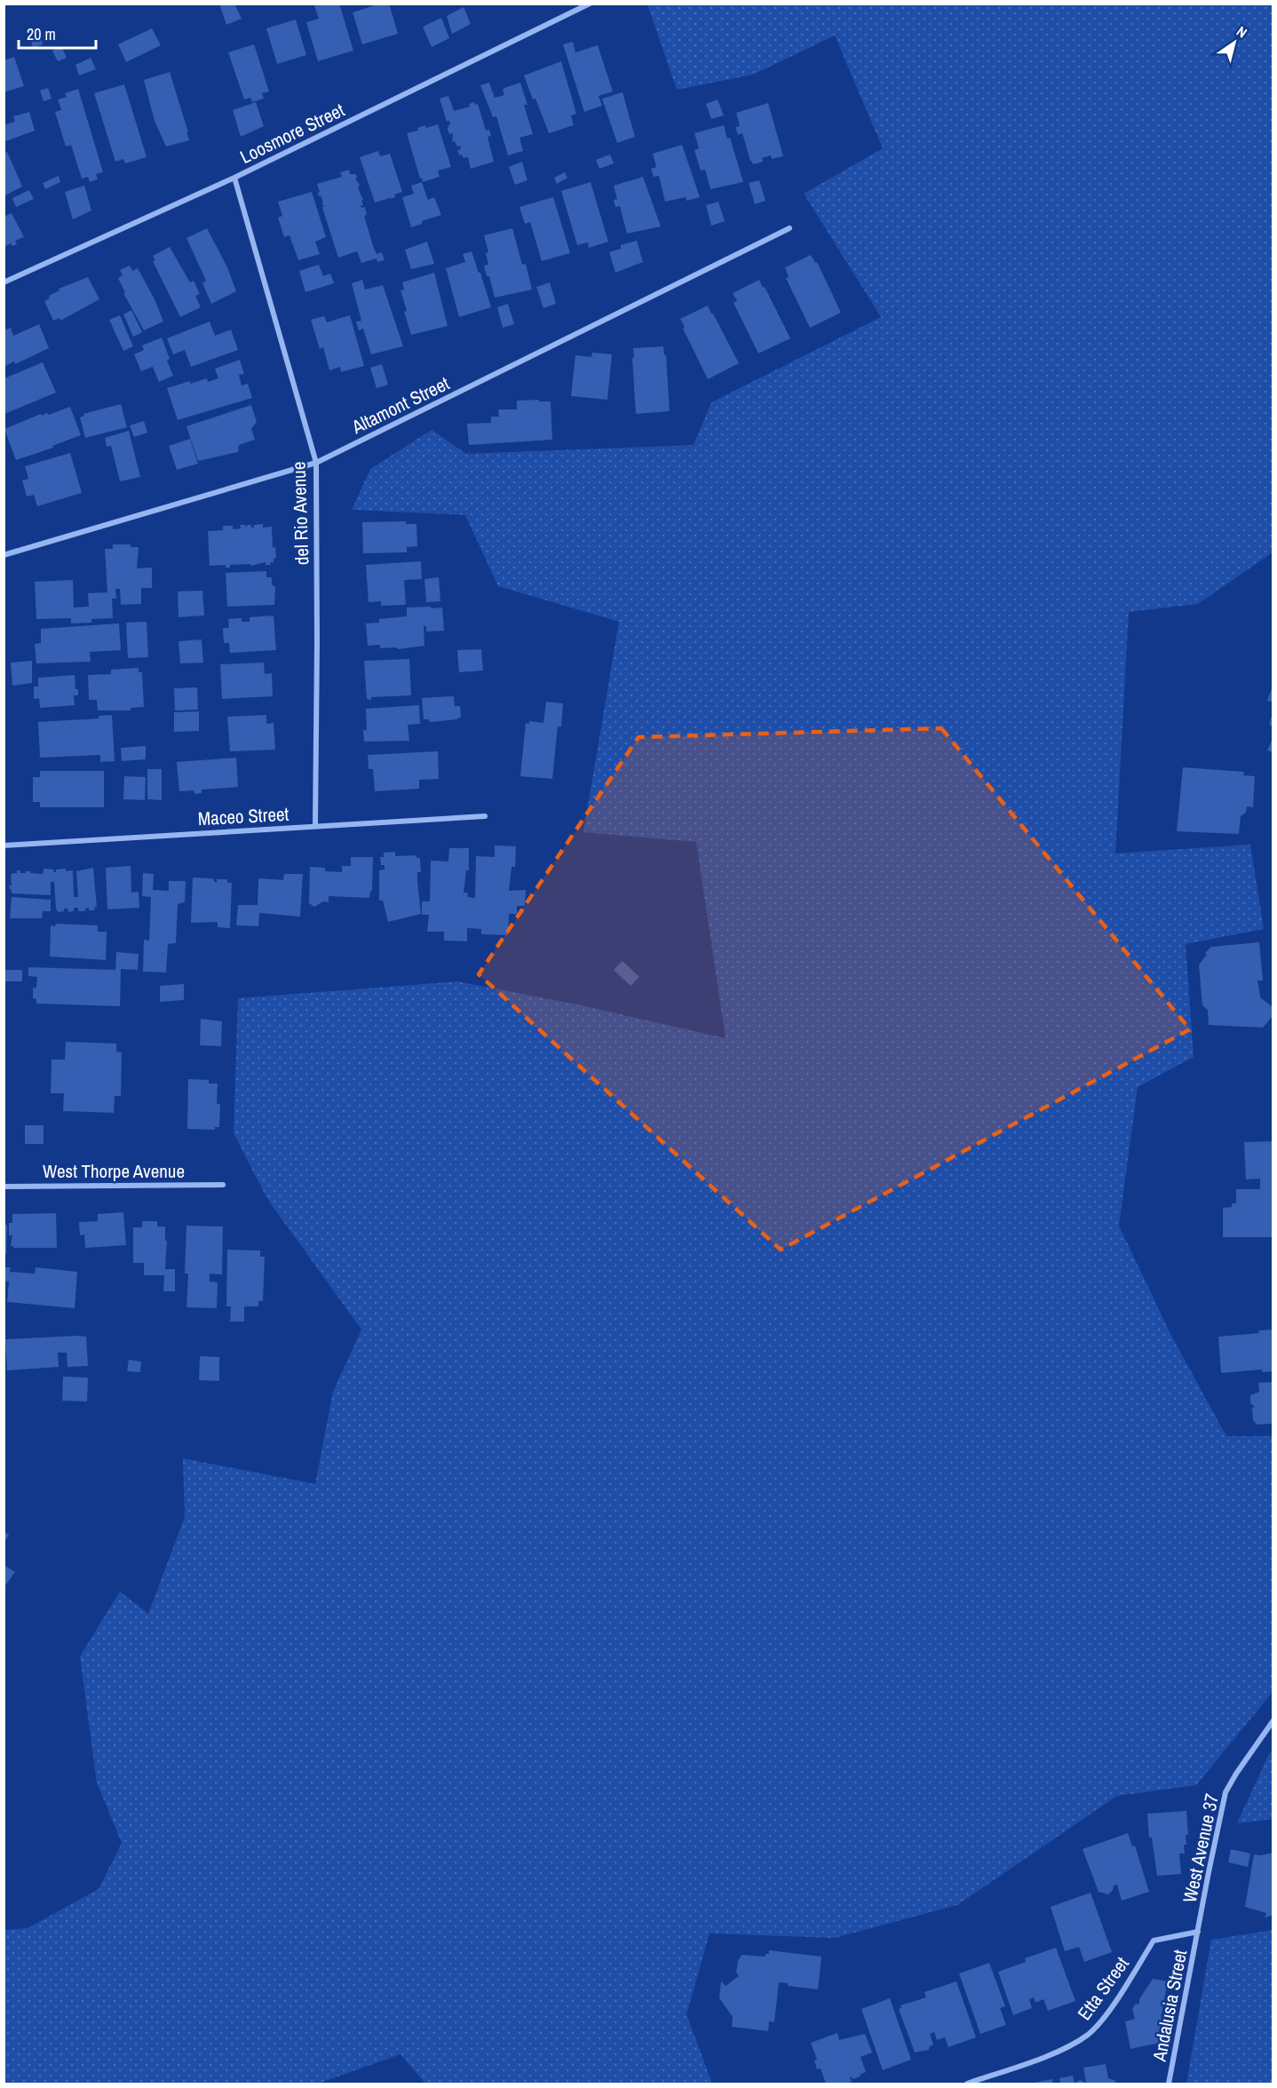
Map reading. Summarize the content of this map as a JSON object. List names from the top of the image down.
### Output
{
  "streets": {
    "street": [
      "Loosmore Street",
      "Altamont Street",
      "del Rio Avenue",
      "Maceo Street",
      "West Thorpe Avenue",
      "West Avenue 37",
      "Etta Street",
      "Andalusia Street"
    ]
  },
  "crossings": [
    ["Loosmore Street", "del Rio Avenue"],
    ["Altamont Street", "del Rio Avenue"],
    ["del Rio Avenue", "Maceo Street"],
    ["West Avenue 37", "Etta Street"],
    ["West Avenue 37", "Andalusia Street"],
    ["Etta Street", "Andalusia Street"]
  ],
  "scale_bar": "20 m",
  "north": "top right"
}
